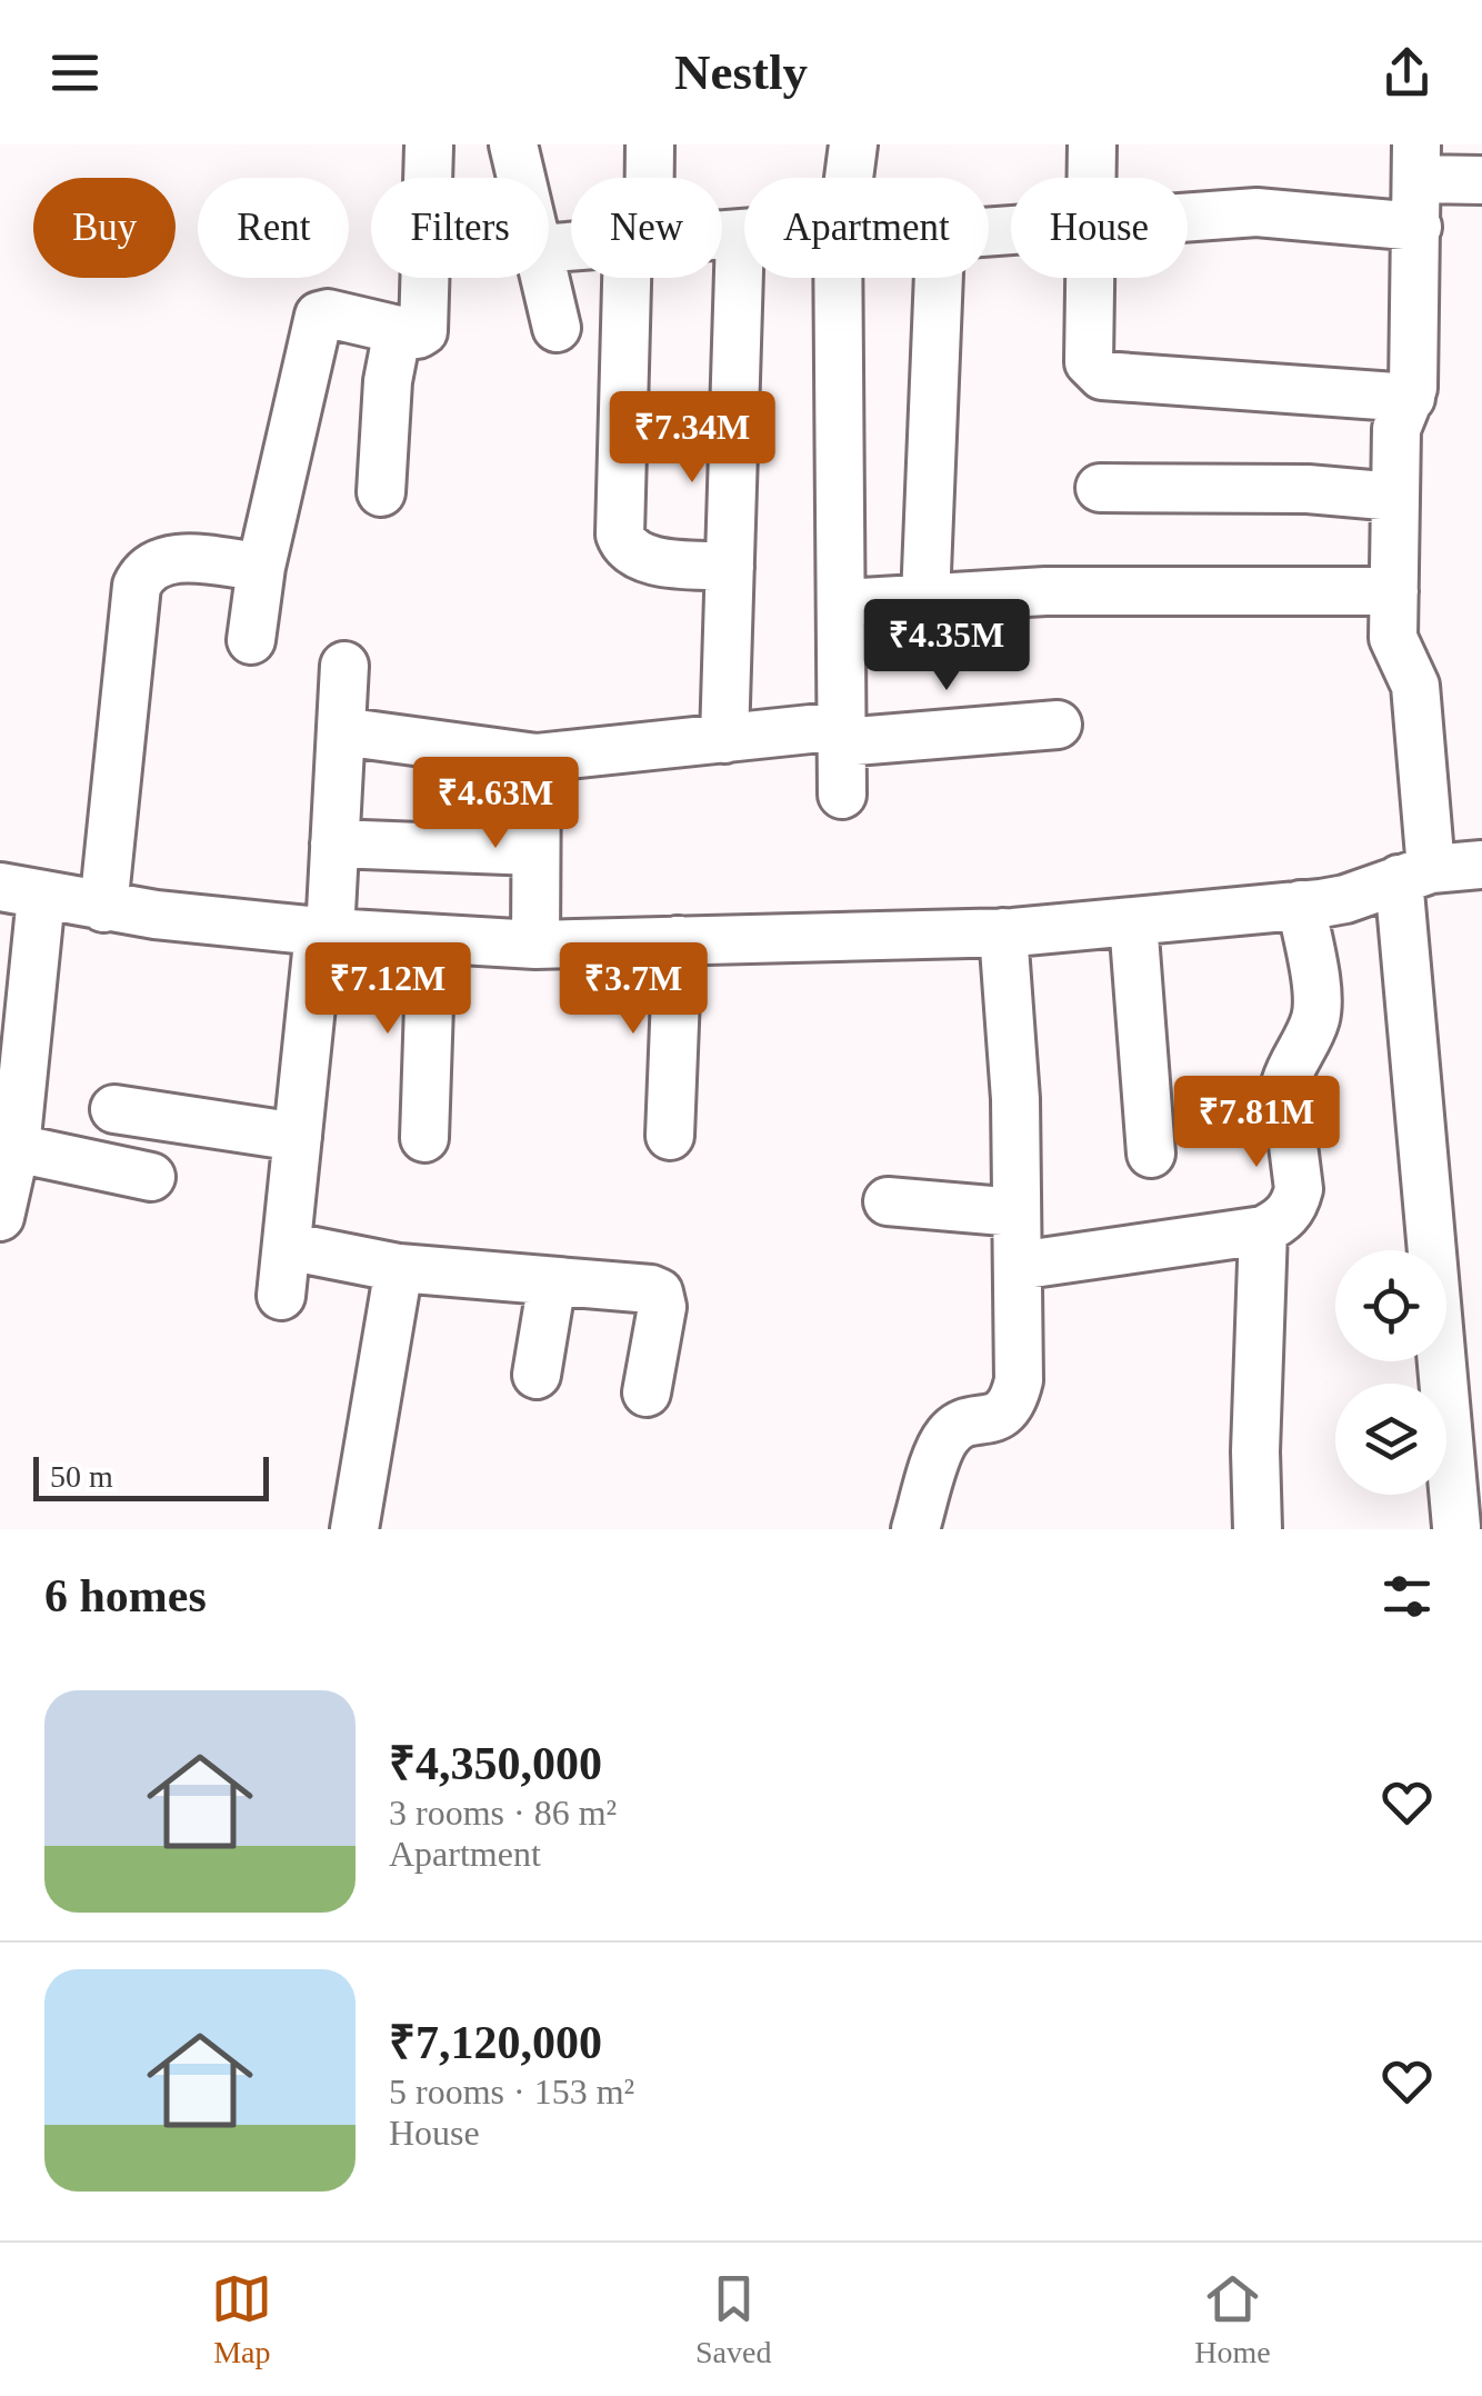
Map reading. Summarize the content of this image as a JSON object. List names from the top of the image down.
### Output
{
  "scale_bar": "50 m",
  "page": {
    "header": "Nestly",
    "chip": [
      "Buy",
      "Rent",
      "Filters",
      "New",
      "Apartment",
      "House"
    ],
    "price": [
      "₹7.34M",
      "₹4.35M",
      "₹4.63M",
      "₹7.12M",
      "₹3.7M",
      "₹7.81M"
    ],
    "scale": "50 m",
    "heading": "6 homes",
    "list": [
      {
        "name": "₹4,350,000",
        "note": "3 rooms · 86 m² · Apartment"
      },
      {
        "name": "₹7,120,000",
        "note": "5 rooms · 153 m² · House"
      }
    ],
    "tabs": ["Map", "Saved", "Home"]
  }
}
